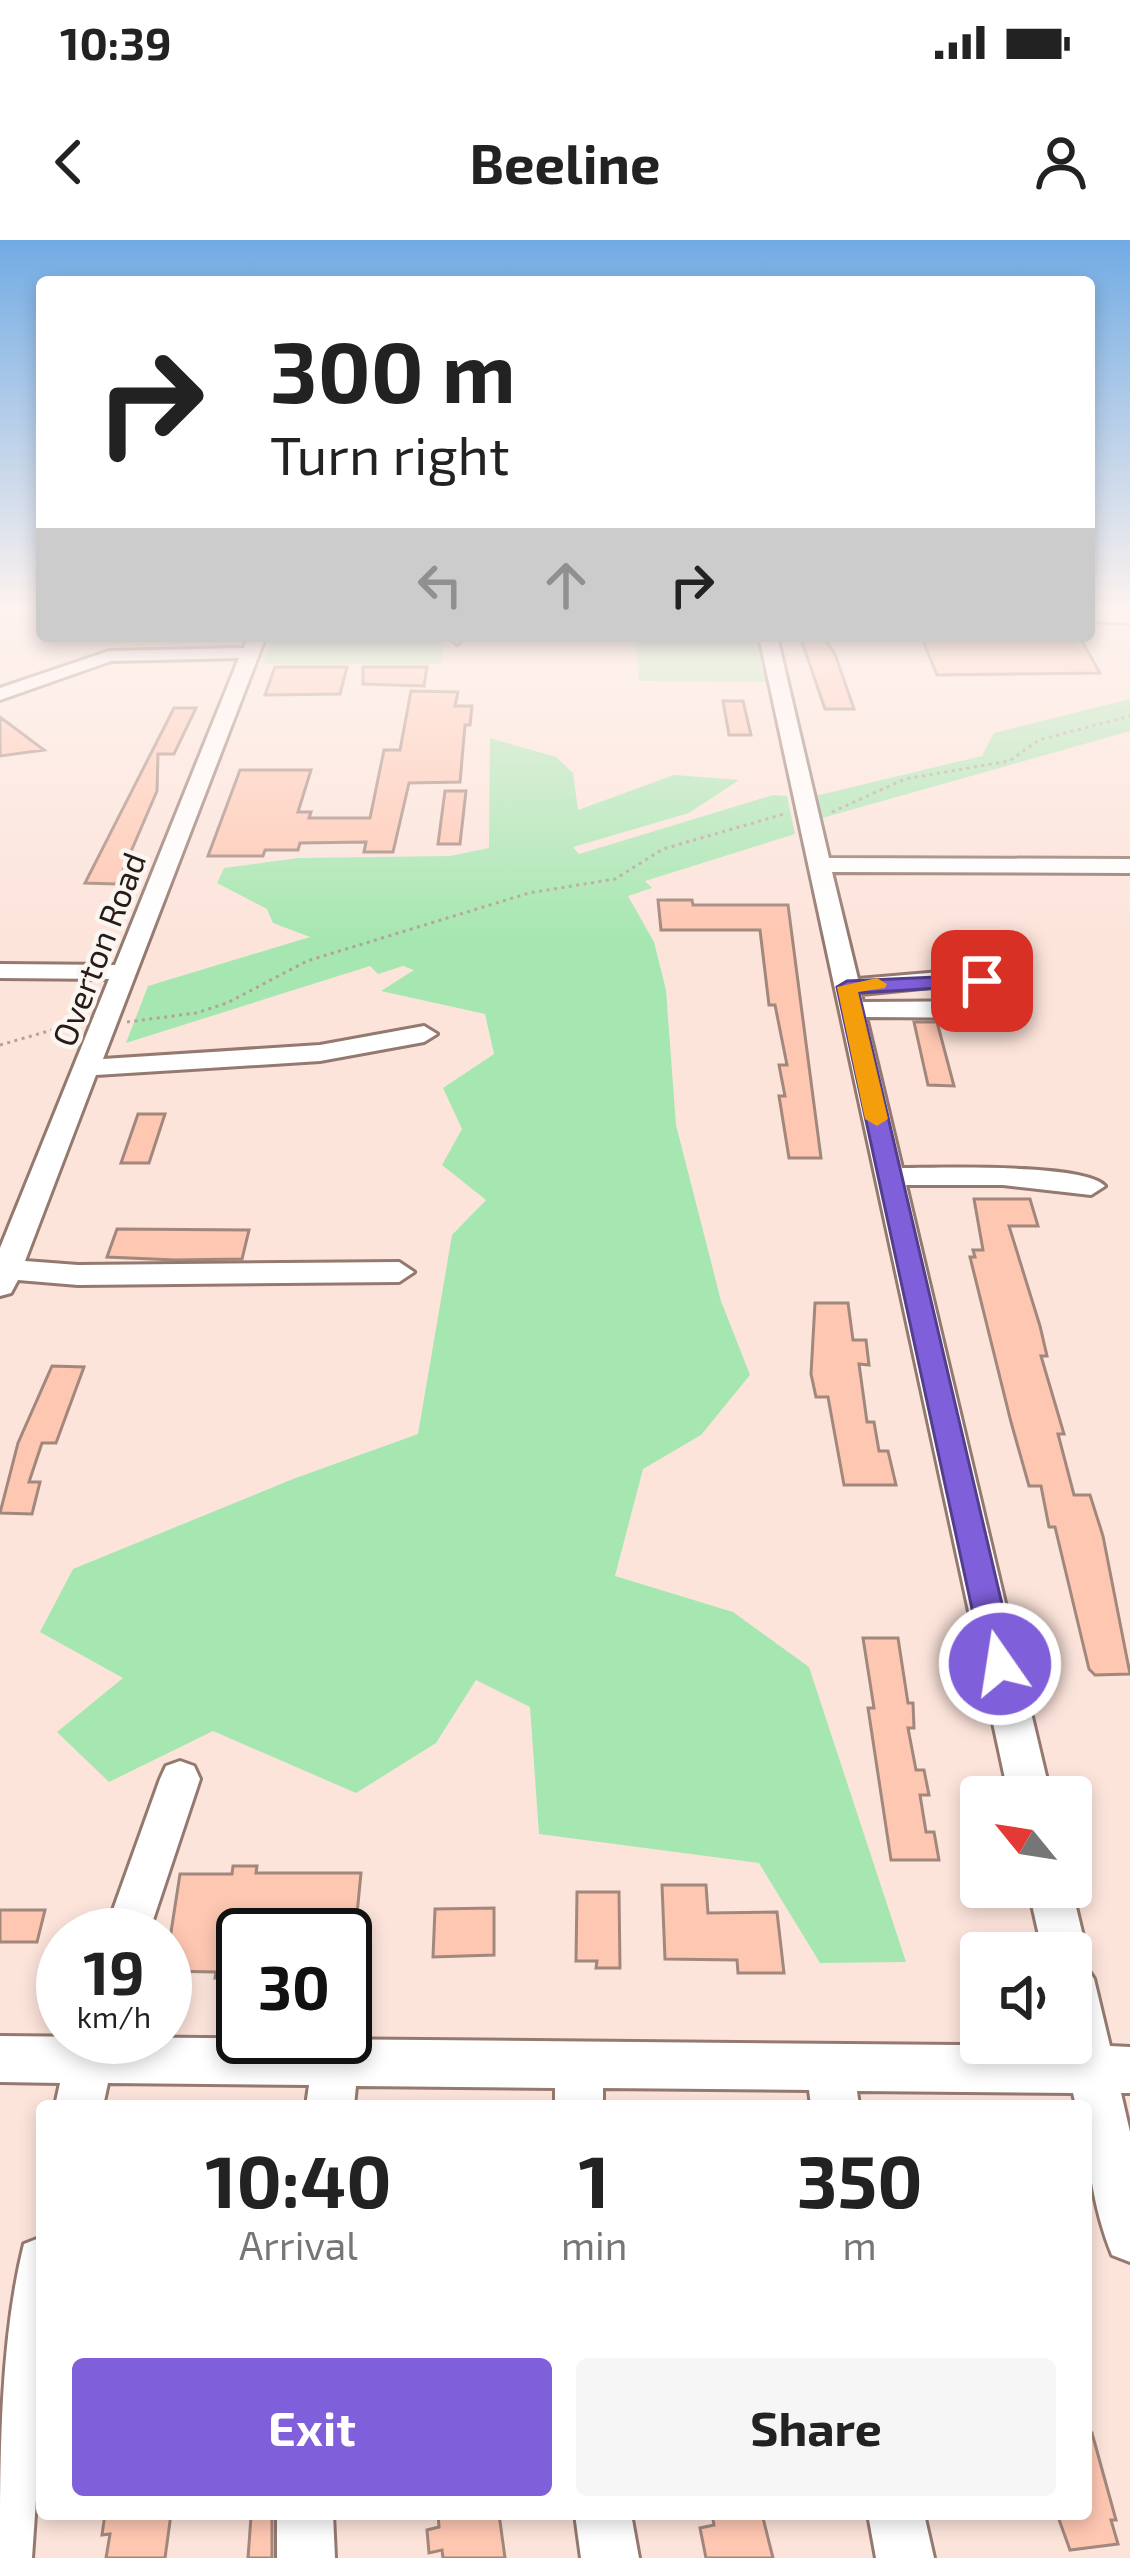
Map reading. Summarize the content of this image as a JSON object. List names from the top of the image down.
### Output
{
  "streets": {
    "street": ["Overton Road"]
  },
  "north": "top left",
  "page": {
    "status": "10:39",
    "header": "Beeline",
    "turn": ["300 m", "Turn right"],
    "speed": "19 km/h",
    "limit": "30",
    "eta": [
      "10:40",
      "Arrival",
      "1",
      "min",
      "350",
      "m"
    ],
    "buttons": ["Exit", "Share"]
  }
}
